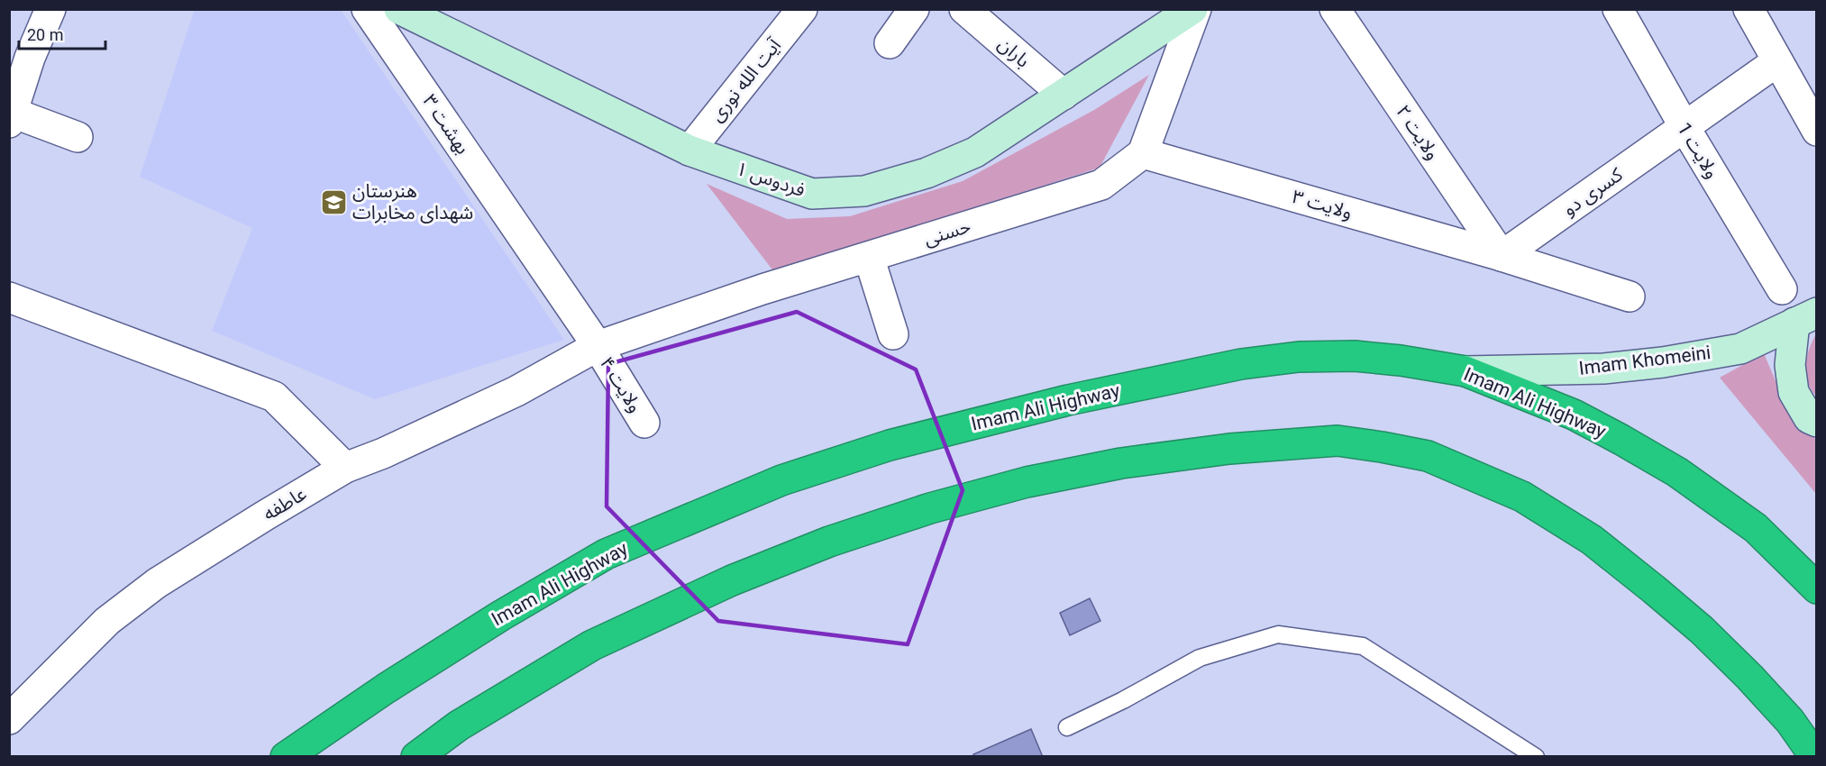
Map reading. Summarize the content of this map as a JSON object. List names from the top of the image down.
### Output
{
  "streets": {
    "highway": ["Imam Ali Highway"],
    "street": [
      "باران",
      "آیت الله نوری",
      "بهشت ۳",
      "ولایت ۲",
      "ولایت 1",
      "فردوس ۱",
      "کسری دو",
      "ولایت ۳",
      "حسنی",
      "Imam Khomeini",
      "ولایت ۴",
      "عاطفه"
    ]
  },
  "crossings": [
    ["باران", "فردوس ۱"],
    ["آیت الله نوری", "فردوس ۱"],
    ["بهشت ۳", "حسنی"],
    ["بهشت ۳", "ولایت ۴"],
    ["بهشت ۳", "عاطفه"],
    ["ولایت ۲", "کسری دو"],
    ["ولایت ۲", "ولایت ۳"],
    ["ولایت 1", "کسری دو"],
    ["کسری دو", "ولایت ۳"],
    ["ولایت ۳", "حسنی"],
    ["حسنی", "ولایت ۴"],
    ["حسنی", "عاطفه"],
    ["Imam Khomeini", "Imam Ali Highway"],
    ["ولایت ۴", "عاطفه"]
  ],
  "places": {
    "school or university": ["هنرستان شهدای مخابرات"]
  },
  "scale_bar": "20 m"
}
